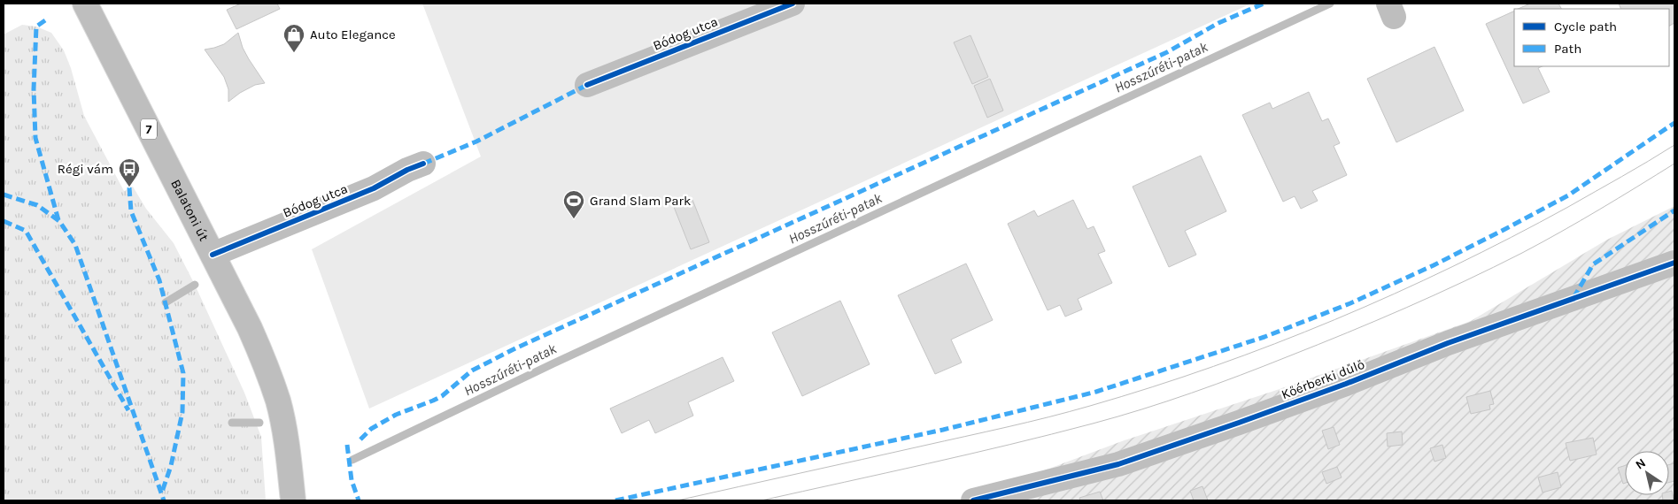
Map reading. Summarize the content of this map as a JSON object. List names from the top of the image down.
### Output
{
  "streets": {
    "street": [
      "Bódog utca",
      "7",
      "Balatoni út",
      "Kőérberki dűlő"
    ]
  },
  "crossings": [
    ["Bódog utca", "Balatoni út"]
  ],
  "water": ["Hosszúréti-patak"],
  "places": {
    "shop": ["Auto Elegance"],
    "bus stop": ["Régi vám"],
    "sports": ["Grand Slam Park"]
  },
  "legend": ["Cycle path", "Path"],
  "north": "top left"
}
